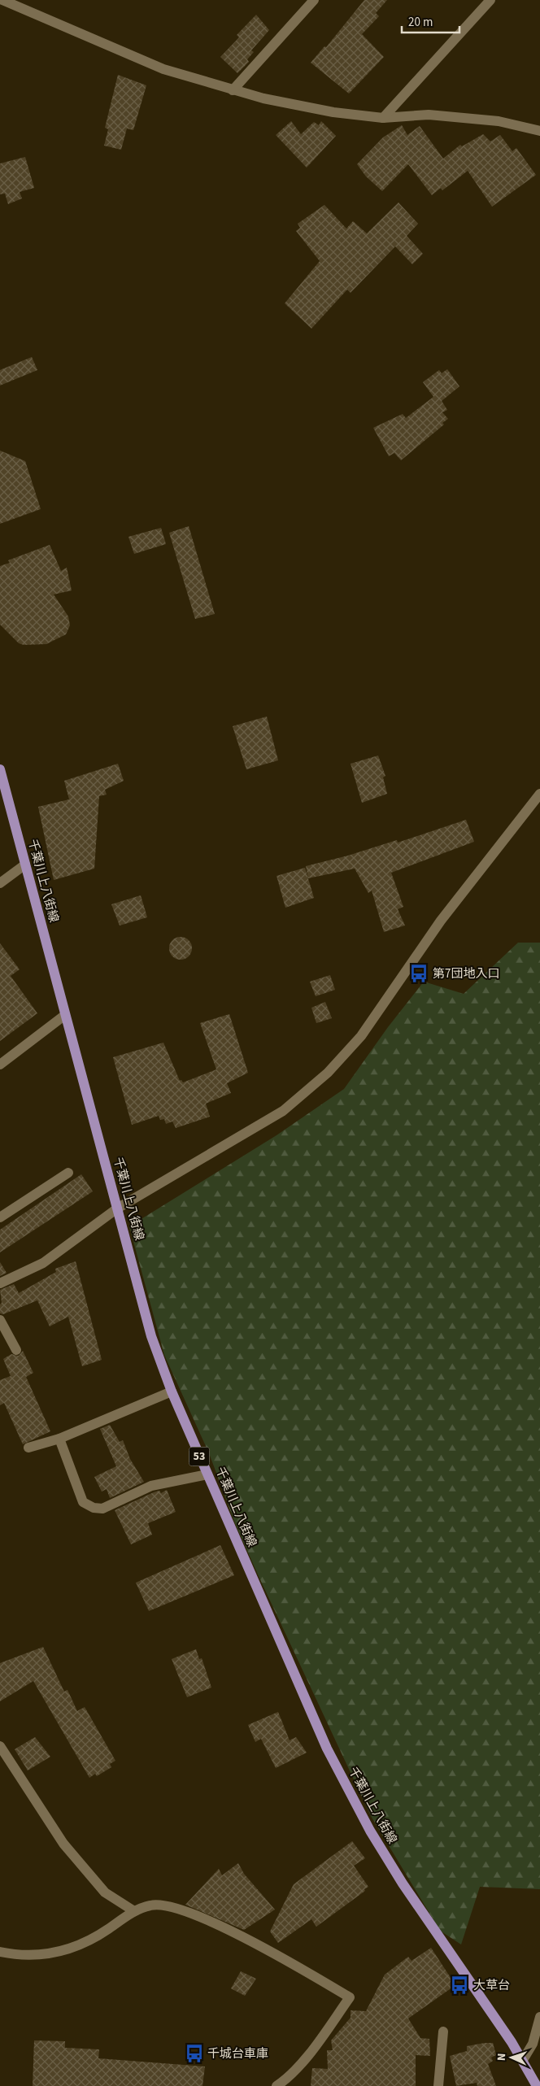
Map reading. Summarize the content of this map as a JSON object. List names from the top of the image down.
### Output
{
  "streets": {
    "main road": ["千葉川上八街線", "53"]
  },
  "places": {
    "bus stop": ["第7団地入口", "大草台", "千城台車庫"]
  },
  "scale_bar": "20 m",
  "north": "left"
}
